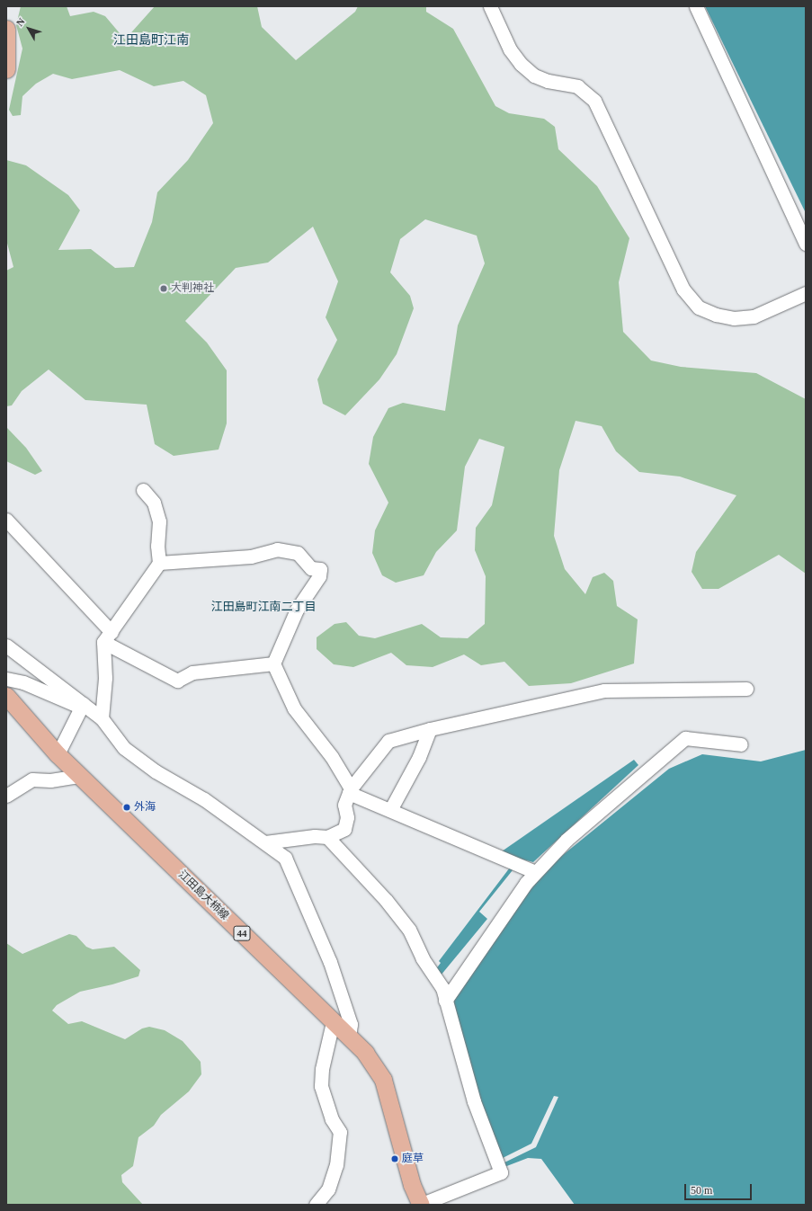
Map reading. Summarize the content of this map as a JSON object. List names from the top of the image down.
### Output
{
  "streets": {
    "main road": ["江田島大柿線", "44"]
  },
  "districts": ["江田島町江南", "江田島町江南二丁目"],
  "places": ["大判神社", "外海", "庭草"],
  "scale_bar": "50 m",
  "north": "top left"
}
